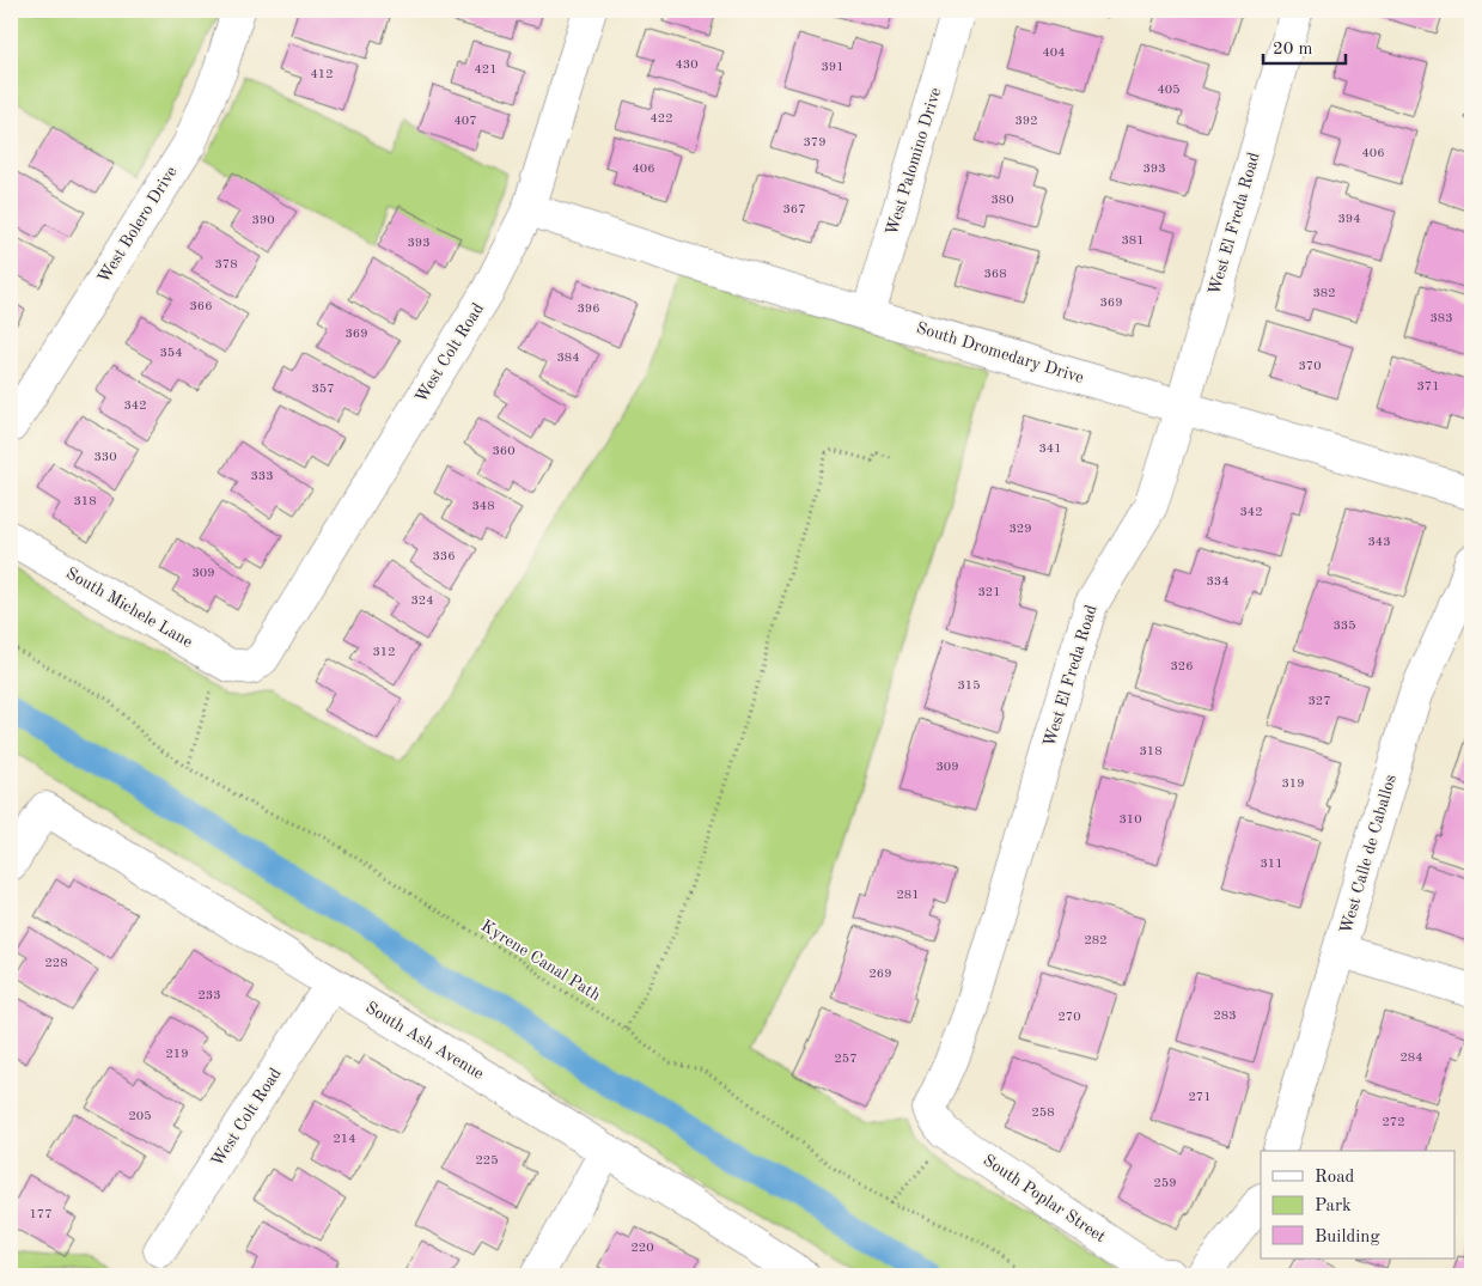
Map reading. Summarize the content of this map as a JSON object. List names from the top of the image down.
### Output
{
  "streets": {
    "street": [
      "West Palomino Drive",
      "West El Freda Road",
      "West Bolero Drive",
      "West Colt Road",
      "South Dromedary Drive",
      "South Michele Lane",
      "West Calle de Caballos",
      "South Ash Avenue",
      "South Poplar Street"
    ],
    "path": ["Kyrene Canal Path"]
  },
  "crossings": [
    ["West Palomino Drive", "South Dromedary Drive"],
    ["West El Freda Road", "South Dromedary Drive"],
    ["West El Freda Road", "South Poplar Street"],
    ["West Colt Road", "South Dromedary Drive"],
    ["West Colt Road", "South Michele Lane"],
    ["West Colt Road", "South Ash Avenue"]
  ],
  "house_numbers": [
    "404",
    "430",
    "391",
    "421",
    "412",
    "405",
    "422",
    "407",
    "392",
    "379",
    "406",
    "406",
    "393",
    "380",
    "367",
    "394",
    "390",
    "381",
    "393",
    "378",
    "368",
    "382",
    "369",
    "366",
    "396",
    "383",
    "369",
    "354",
    "384",
    "370",
    "371",
    "357",
    "342",
    "341",
    "360",
    "330",
    "333",
    "318",
    "348",
    "342",
    "329",
    "343",
    "336",
    "309",
    "334",
    "321",
    "324",
    "335",
    "312",
    "326",
    "315",
    "327",
    "318",
    "309",
    "319",
    "310",
    "311",
    "281",
    "282",
    "228",
    "269",
    "233",
    "283",
    "270",
    "219",
    "284",
    "257",
    "271",
    "258",
    "205",
    "272",
    "214",
    "225",
    "259",
    "177",
    "220"
  ],
  "legend": ["Road", "Park", "Building"],
  "scale_bar": "20 m"
}
